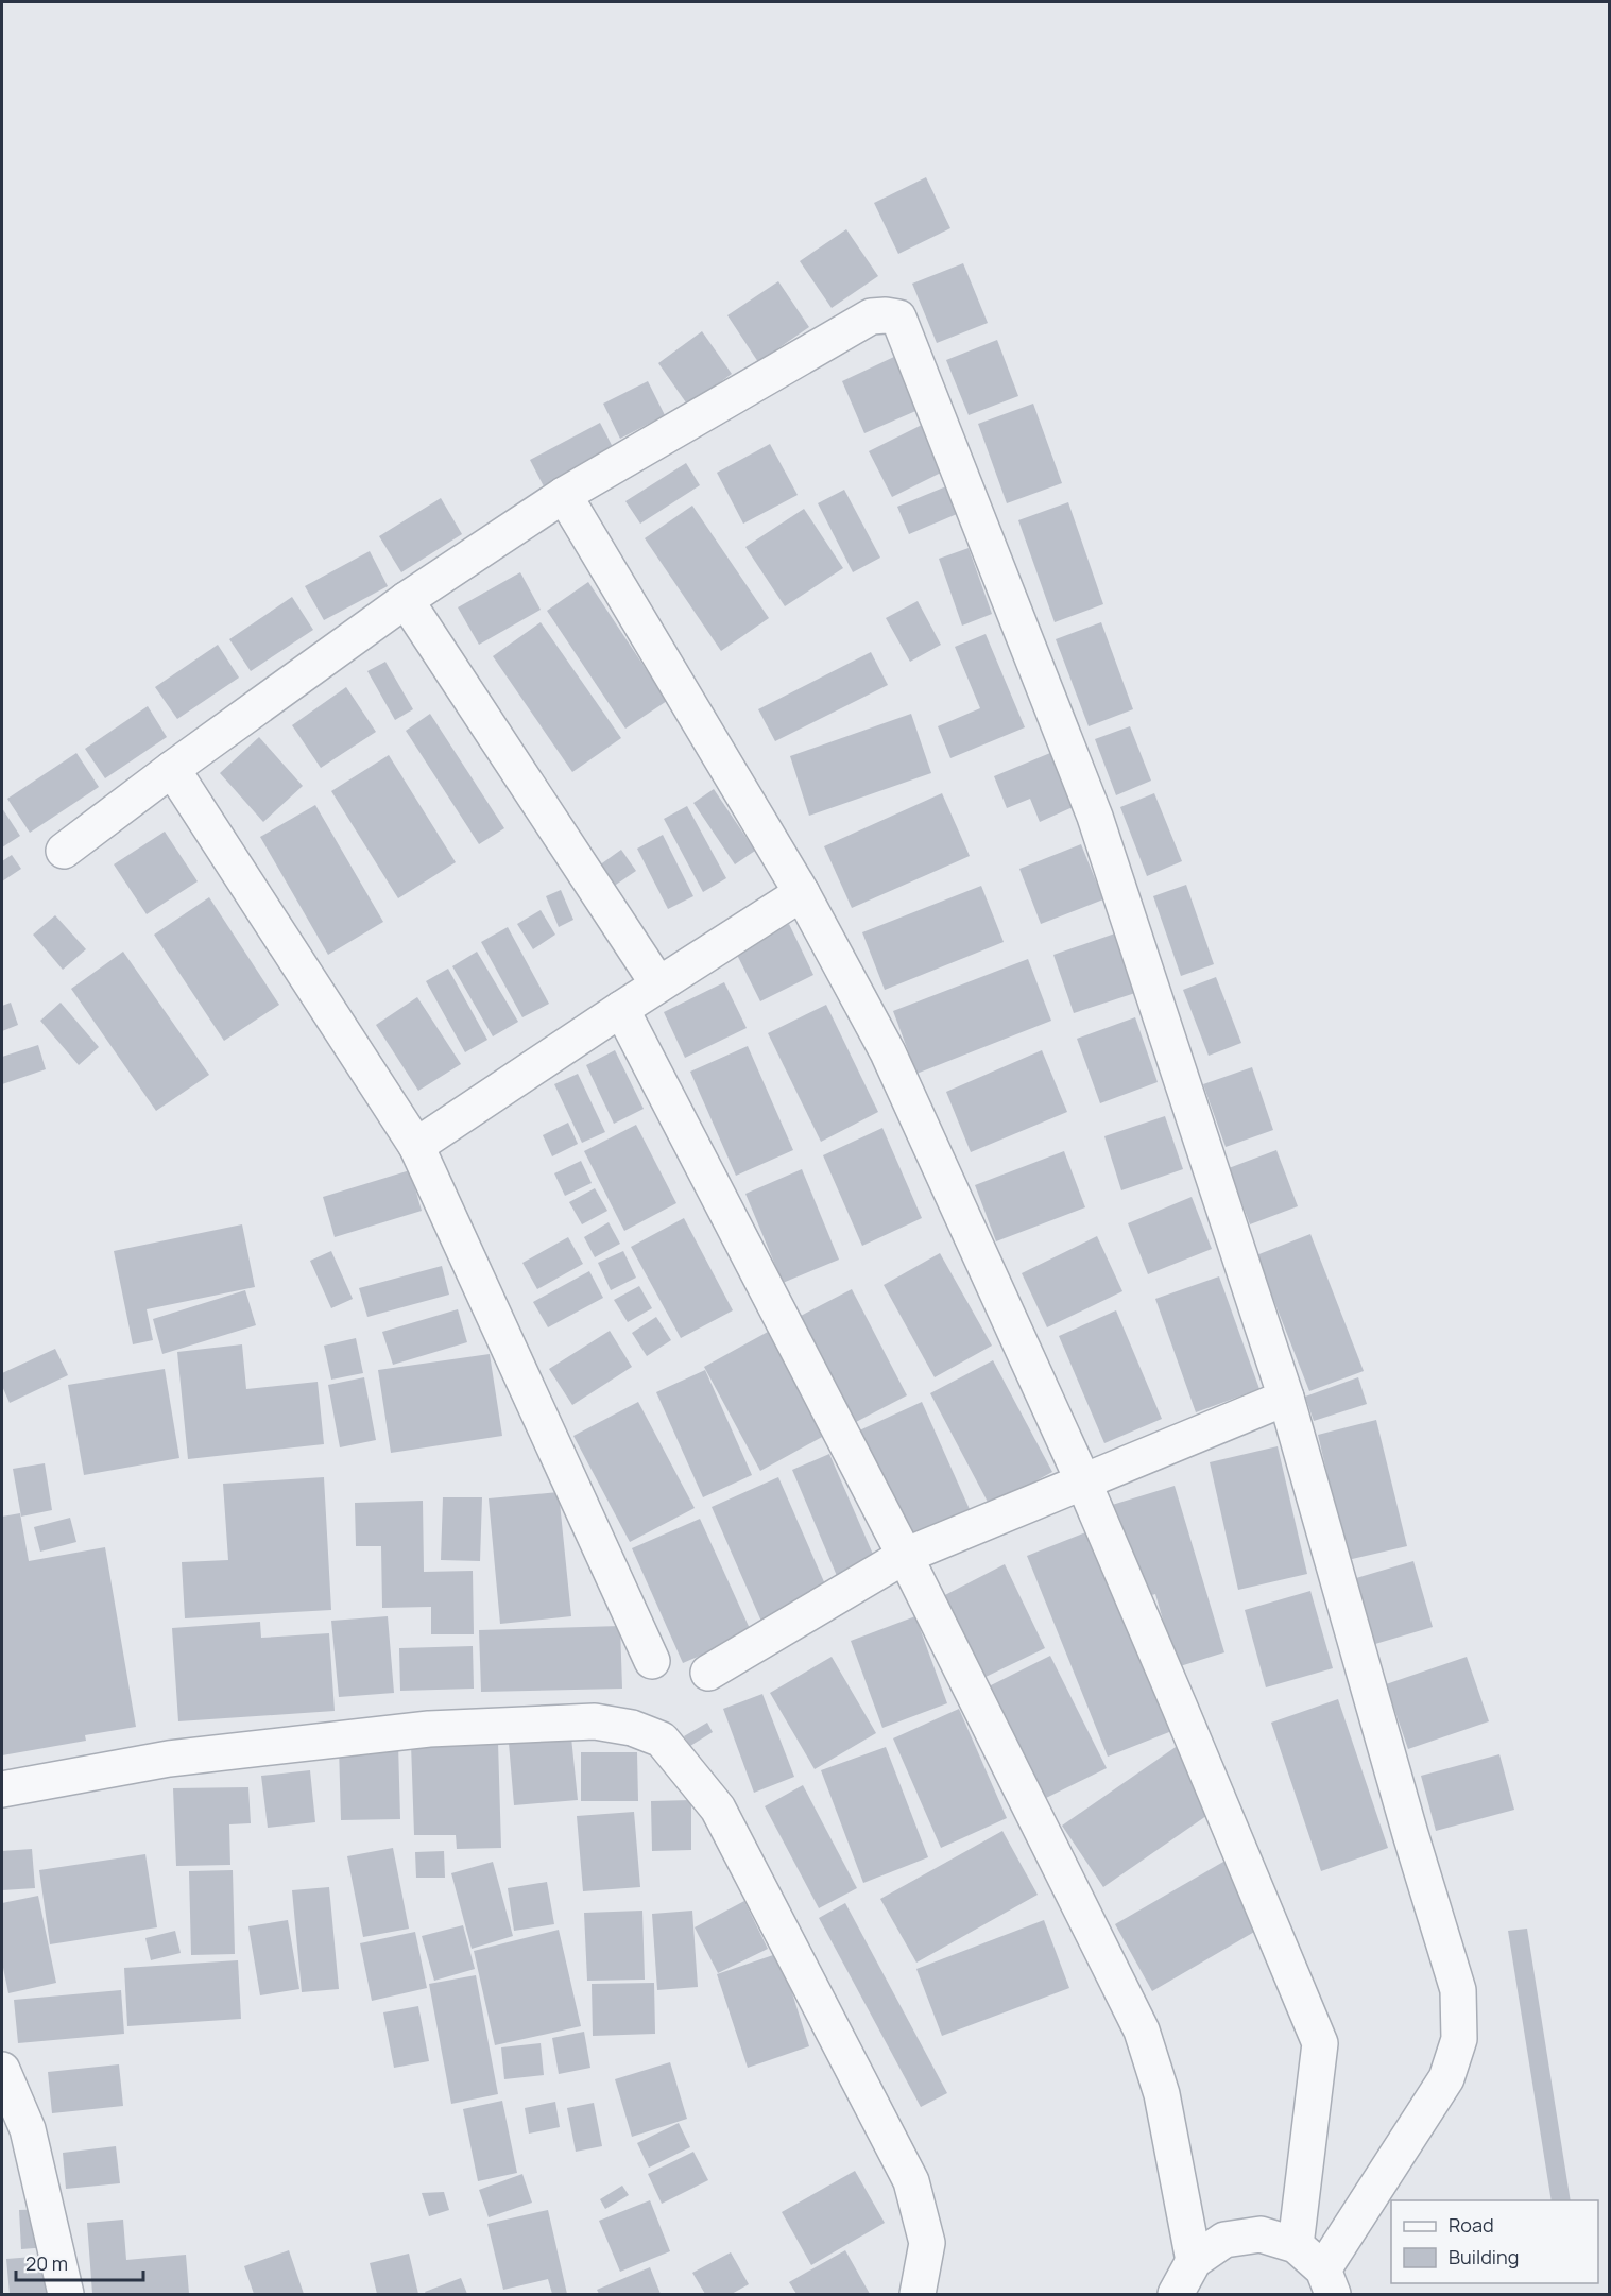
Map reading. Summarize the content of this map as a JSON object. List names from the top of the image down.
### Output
{
  "legend": ["Road", "Building"],
  "scale_bar": "20 m"
}
